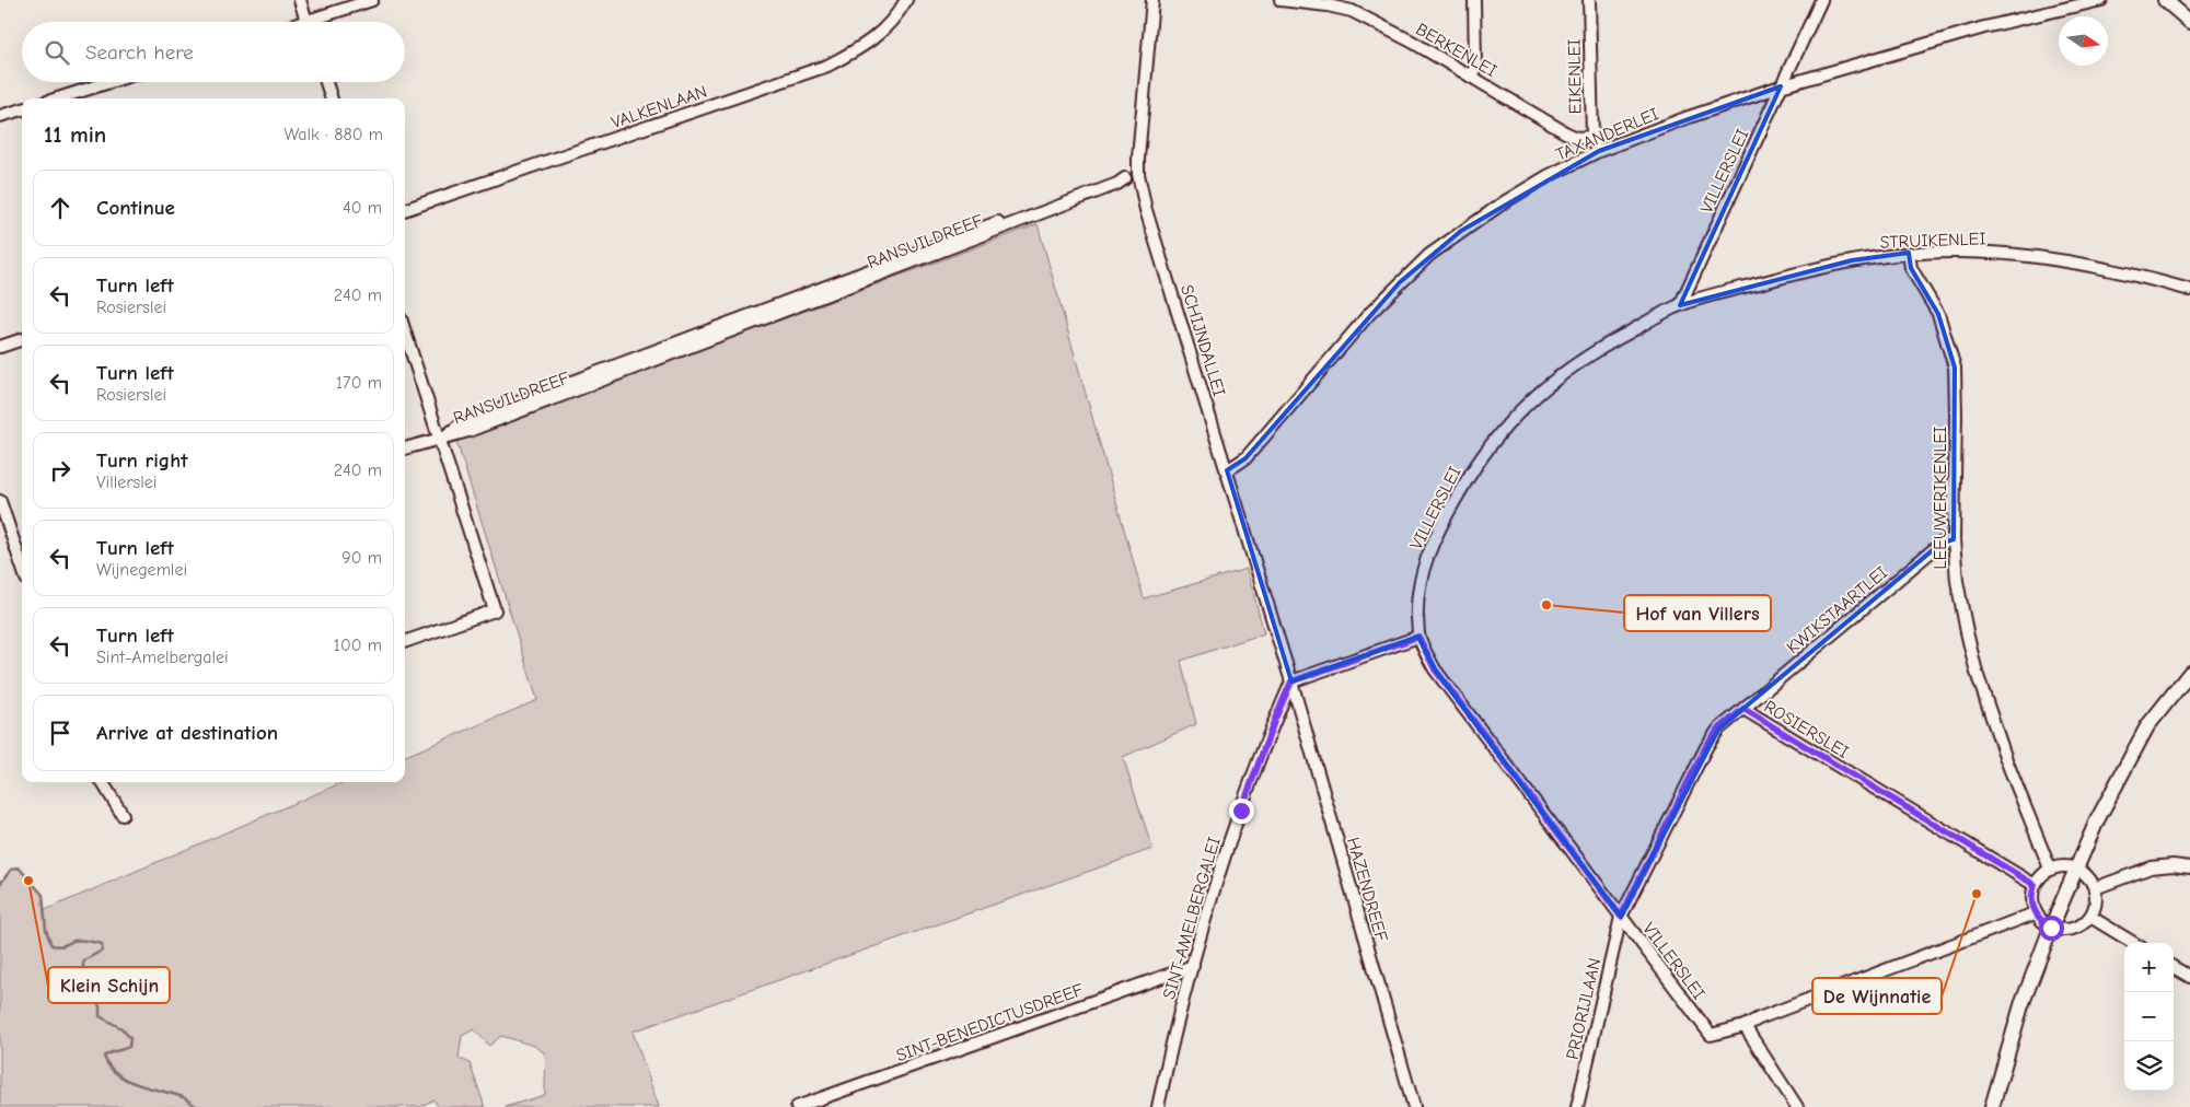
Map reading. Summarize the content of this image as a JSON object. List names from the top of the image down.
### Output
{
  "streets": {
    "street": [
      "BERKENLEI",
      "EIKENLEI",
      "VALKENLAAN",
      "TAXANDERLEI",
      "VILLERSLEI",
      "STRUIKENLEI",
      "RANSUILDREEF",
      "SCHIJNDALLEI",
      "LEEUWERIKENLEI",
      "KWIKSTAARTLEI",
      "ROSIERSLEI",
      "HAZENDREEF",
      "SINT-AMELBERGALEI",
      "PRIORIJLAAN",
      "SINT-BENEDICTUSDREEF"
    ]
  },
  "crossings": [
    ["EIKENLEI", "TAXANDERLEI"],
    ["TAXANDERLEI", "VILLERSLEI"],
    ["TAXANDERLEI", "SCHIJNDALLEI"],
    ["VILLERSLEI", "STRUIKENLEI"],
    ["VILLERSLEI", "ROSIERSLEI"],
    ["VILLERSLEI", "PRIORIJLAAN"],
    ["STRUIKENLEI", "LEEUWERIKENLEI"],
    ["RANSUILDREEF", "SCHIJNDALLEI"],
    ["SCHIJNDALLEI", "HAZENDREEF"],
    ["SCHIJNDALLEI", "SINT-AMELBERGALEI"],
    ["LEEUWERIKENLEI", "KWIKSTAARTLEI"],
    ["KWIKSTAARTLEI", "ROSIERSLEI"],
    ["ROSIERSLEI", "PRIORIJLAAN"],
    ["HAZENDREEF", "SINT-AMELBERGALEI"],
    ["SINT-AMELBERGALEI", "SINT-BENEDICTUSDREEF"]
  ],
  "places": ["Hof van Villers", "Klein Schijn", "De Wijnnatie"],
  "north": "right",
  "page": {
    "search": "Search here",
    "heading": ["11 min", "Walk · 880 m"],
    "list": [
      ["Continue", "40 m"],
      ["Turn left", "Rosierslei", "240 m"],
      ["Turn left", "Rosierslei", "170 m"],
      ["Turn right", "Villerslei", "240 m"],
      ["Turn left", "Wijnegemlei", "90 m"],
      ["Turn left", "Sint-Amelbergalei", "100 m"],
      "Arrive at destination"
    ],
    "map_buttons": ["+", "−"]
  }
}
